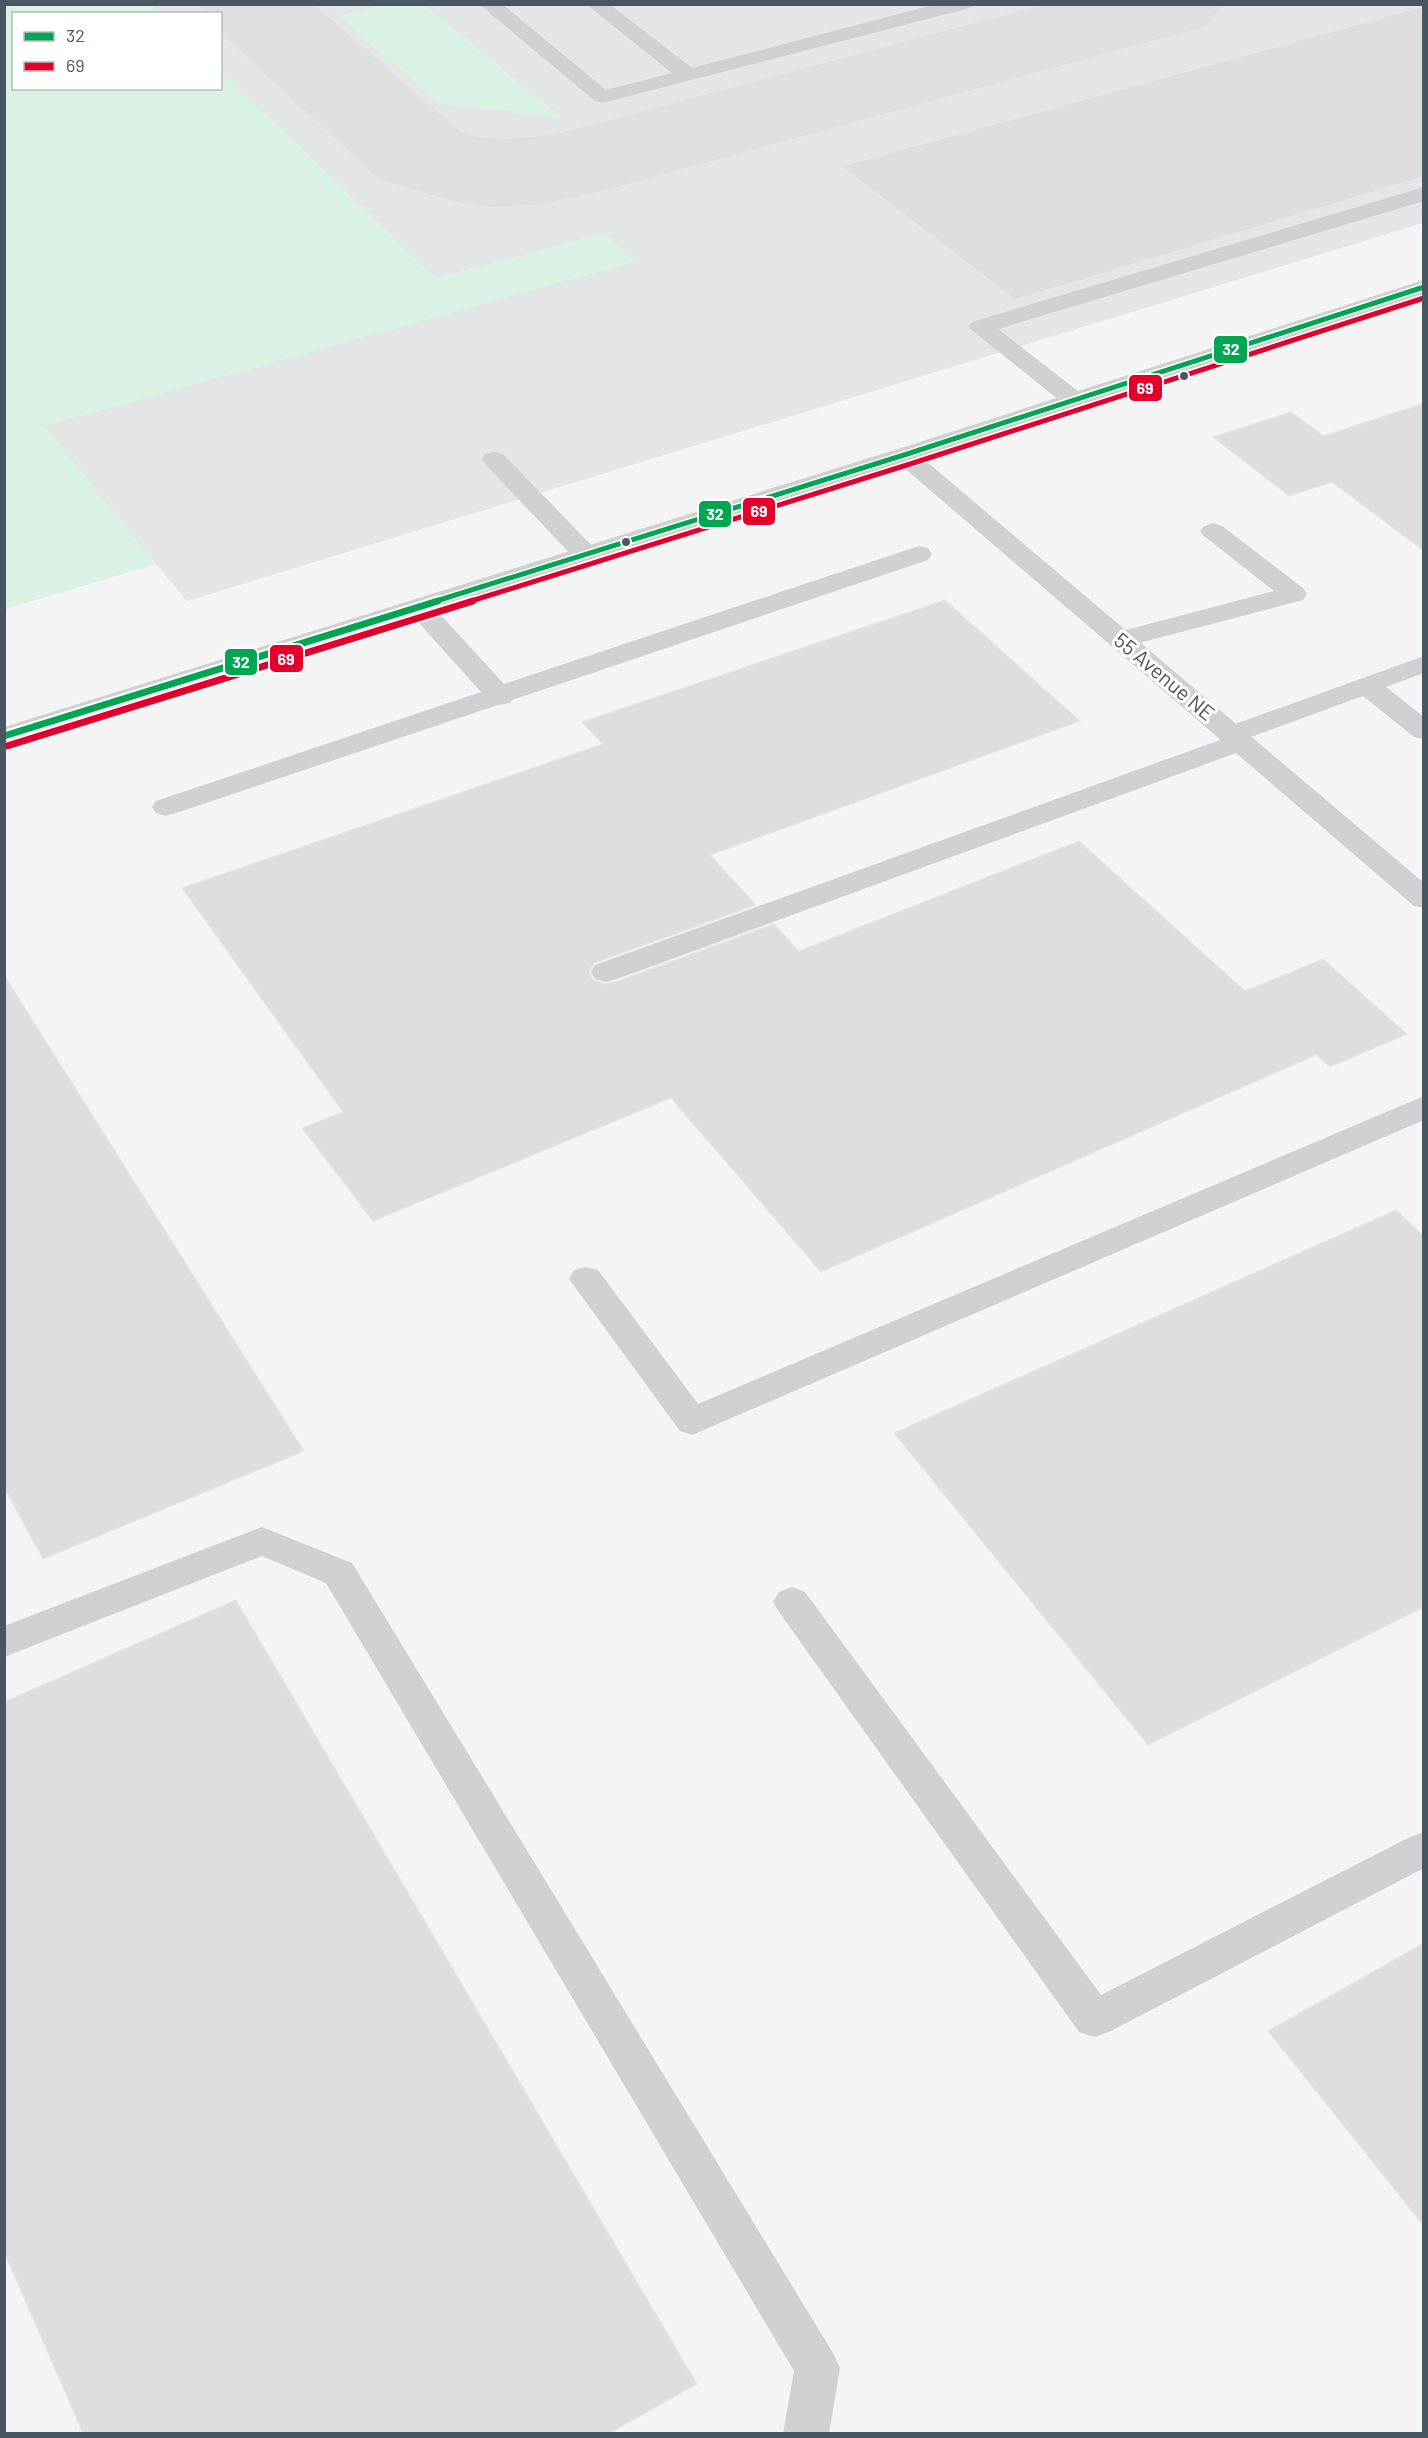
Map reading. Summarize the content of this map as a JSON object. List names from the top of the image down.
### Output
{
  "streets": {
    "street": ["55 Avenue NE"]
  },
  "lines": ["transit line 32", "transit line 69"],
  "legend": ["32", "69"]
}
